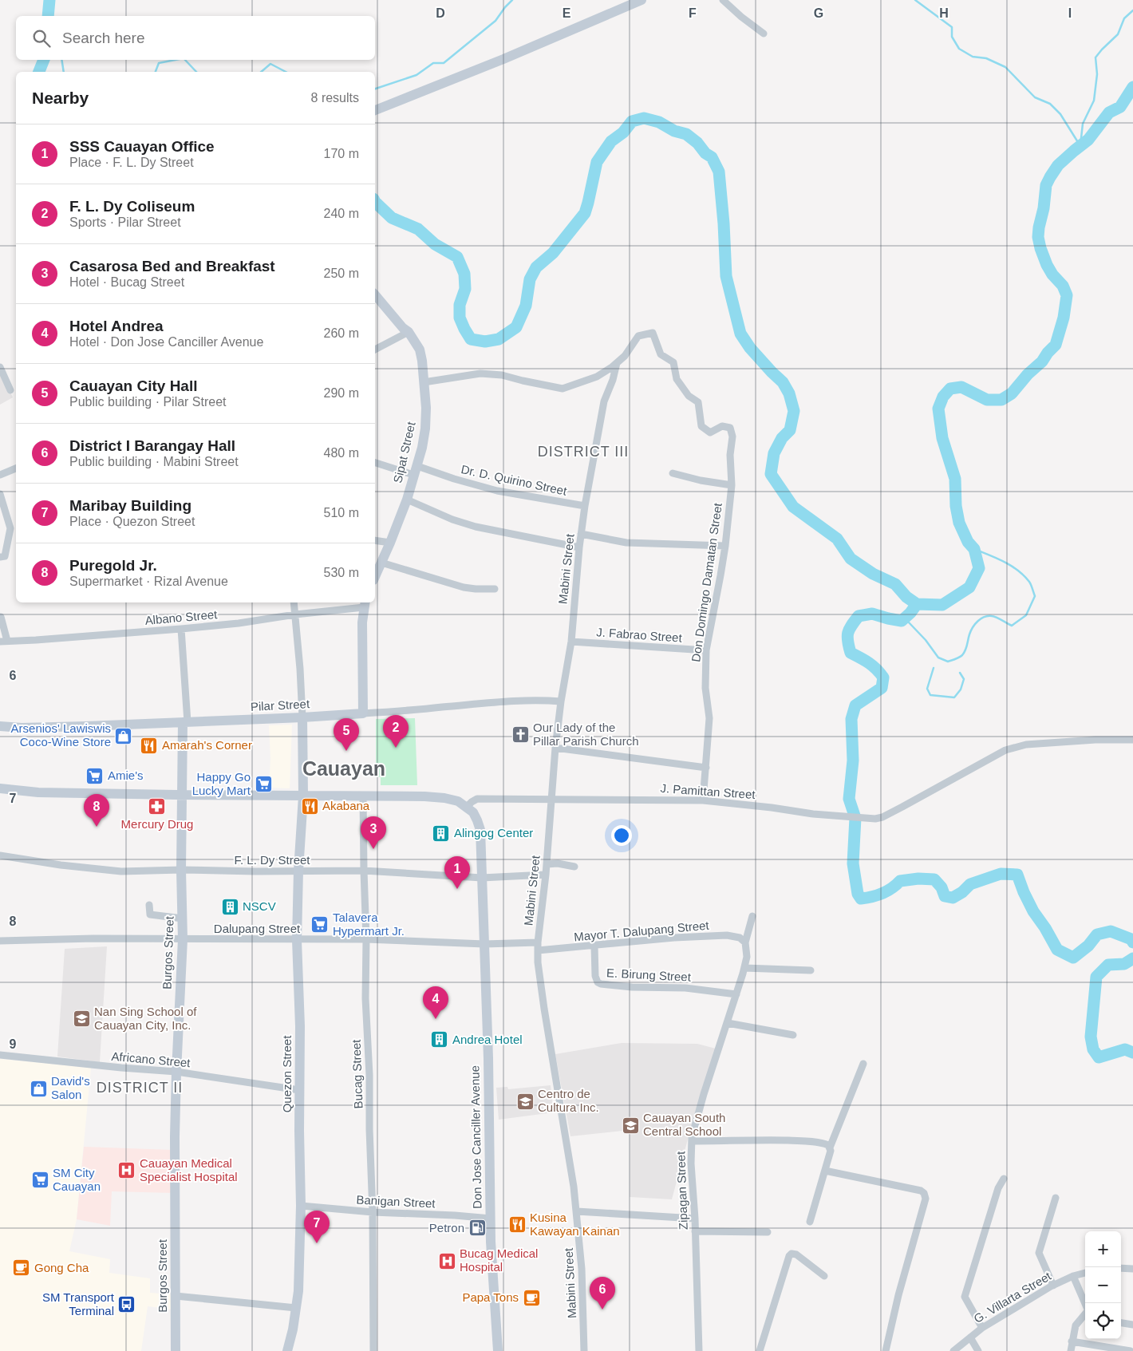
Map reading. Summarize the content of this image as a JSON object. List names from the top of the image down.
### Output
{
  "streets": {
    "street": [
      "Sipat Street",
      "Dr. D. Quirino Street",
      "Mabini Street",
      "Don Domingo Damatan Street",
      "Albano Street",
      "J. Fabrao Street",
      "Pilar Street",
      "J. Pamittan Street",
      "F. L. Dy Street",
      "Dalupang Street",
      "Mayor T. Dalupang Street",
      "Burgos Street",
      "E. Birung Street",
      "Africano Street",
      "Quezon Street",
      "Bucag Street",
      "Don Jose Canciller Avenue",
      "Zipagan Street",
      "Banigan Street",
      "G. Villarta Street"
    ]
  },
  "crossings": [
    ["Sipat Street", "Dr. D. Quirino Street"],
    ["Sipat Street", "Don Domingo Damatan Street"],
    ["Dr. D. Quirino Street", "Mabini Street"],
    ["Mabini Street", "Don Domingo Damatan Street"],
    ["Mabini Street", "J. Fabrao Street"],
    ["Mabini Street", "Pilar Street"],
    ["Mabini Street", "J. Pamittan Street"],
    ["Mabini Street", "F. L. Dy Street"],
    ["Mabini Street", "Dalupang Street"],
    ["Mabini Street", "Mayor T. Dalupang Street"],
    ["Don Domingo Damatan Street", "J. Fabrao Street"],
    ["Don Domingo Damatan Street", "J. Pamittan Street"],
    ["Pilar Street", "Burgos Street"],
    ["Pilar Street", "Quezon Street"],
    ["J. Pamittan Street", "Don Jose Canciller Avenue"],
    ["F. L. Dy Street", "Burgos Street"],
    ["F. L. Dy Street", "Quezon Street"],
    ["F. L. Dy Street", "Bucag Street"],
    ["F. L. Dy Street", "Don Jose Canciller Avenue"],
    ["Dalupang Street", "Burgos Street"],
    ["Dalupang Street", "Quezon Street"],
    ["Dalupang Street", "Bucag Street"],
    ["Dalupang Street", "Don Jose Canciller Avenue"],
    ["Mayor T. Dalupang Street", "E. Birung Street"],
    ["Mayor T. Dalupang Street", "Zipagan Street"],
    ["Burgos Street", "Africano Street"],
    ["E. Birung Street", "Zipagan Street"],
    ["Africano Street", "Quezon Street"],
    ["Quezon Street", "Banigan Street"],
    ["Bucag Street", "Banigan Street"],
    ["Don Jose Canciller Avenue", "Banigan Street"]
  ],
  "districts": ["DISTRICT III", "Cauayan", "DISTRICT II"],
  "places": {
    "church": ["Our Lady of the Pillar Parish Church"],
    "shop": ["Arsenios' Lawiswis Coco-Wine Store", "David's Salon"],
    "restaurant": ["Amarah's Corner", "Akabana", "Kusina Kawayan Kainan"],
    "supermarket": [
      "Amie's",
      "Happy Go Lucky Mart",
      "Talavera Hypermart Jr.",
      "SM City Cauayan"
    ],
    "pharmacy": ["Mercury Drug"],
    "building": ["Alingog Center", "NSCV", "Andrea Hotel"],
    "school or university": ["Nan Sing School of Cauayan City, Inc.", "Centro de Cultura Inc.", "Cauayan South Central School"],
    "hospital": ["Cauayan Medical Specialist Hospital", "Bucag Medical Hospital"],
    "fuel station": ["Petron"],
    "cafe": ["Gong Cha", "Papa Tons"],
    "bus stop": ["SM Transport Terminal"]
  },
  "page": {
    "search": "Search here",
    "heading": ["Nearby", "8 results"],
    "list": [
      {
        "mark": "1",
        "name": "SSS Cauayan Office",
        "note": "Place · F. L. Dy Street",
        "value": "170 m"
      },
      {
        "mark": "2",
        "name": "F. L. Dy Coliseum",
        "note": "Sports · Pilar Street",
        "value": "240 m"
      },
      {
        "mark": "3",
        "name": "Casarosa Bed and Breakfast",
        "note": "Hotel · Bucag Street",
        "value": "250 m"
      },
      {
        "mark": "4",
        "name": "Hotel Andrea",
        "note": "Hotel · Don Jose Canciller Avenue",
        "value": "260 m"
      },
      {
        "mark": "5",
        "name": "Cauayan City Hall",
        "note": "Public building · Pilar Street",
        "value": "290 m"
      },
      {
        "mark": "6",
        "name": "District I Barangay Hall",
        "note": "Public building · Mabini Street",
        "value": "480 m"
      },
      {
        "mark": "7",
        "name": "Maribay Building",
        "note": "Place · Quezon Street",
        "value": "510 m"
      },
      {
        "mark": "8",
        "name": "Puregold Jr.",
        "note": "Supermarket · Rizal Avenue",
        "value": "530 m"
      }
    ],
    "pins": [
      "2",
      "5",
      "8",
      "3",
      "1",
      "4",
      "7",
      "6"
    ],
    "map_buttons": ["+", "−"]
  },
  "grid": {
    "columns": [
      "D",
      "E",
      "F",
      "G",
      "H",
      "I"
    ],
    "rows": [
      "6",
      "7",
      "8",
      "9"
    ]
  }
}
